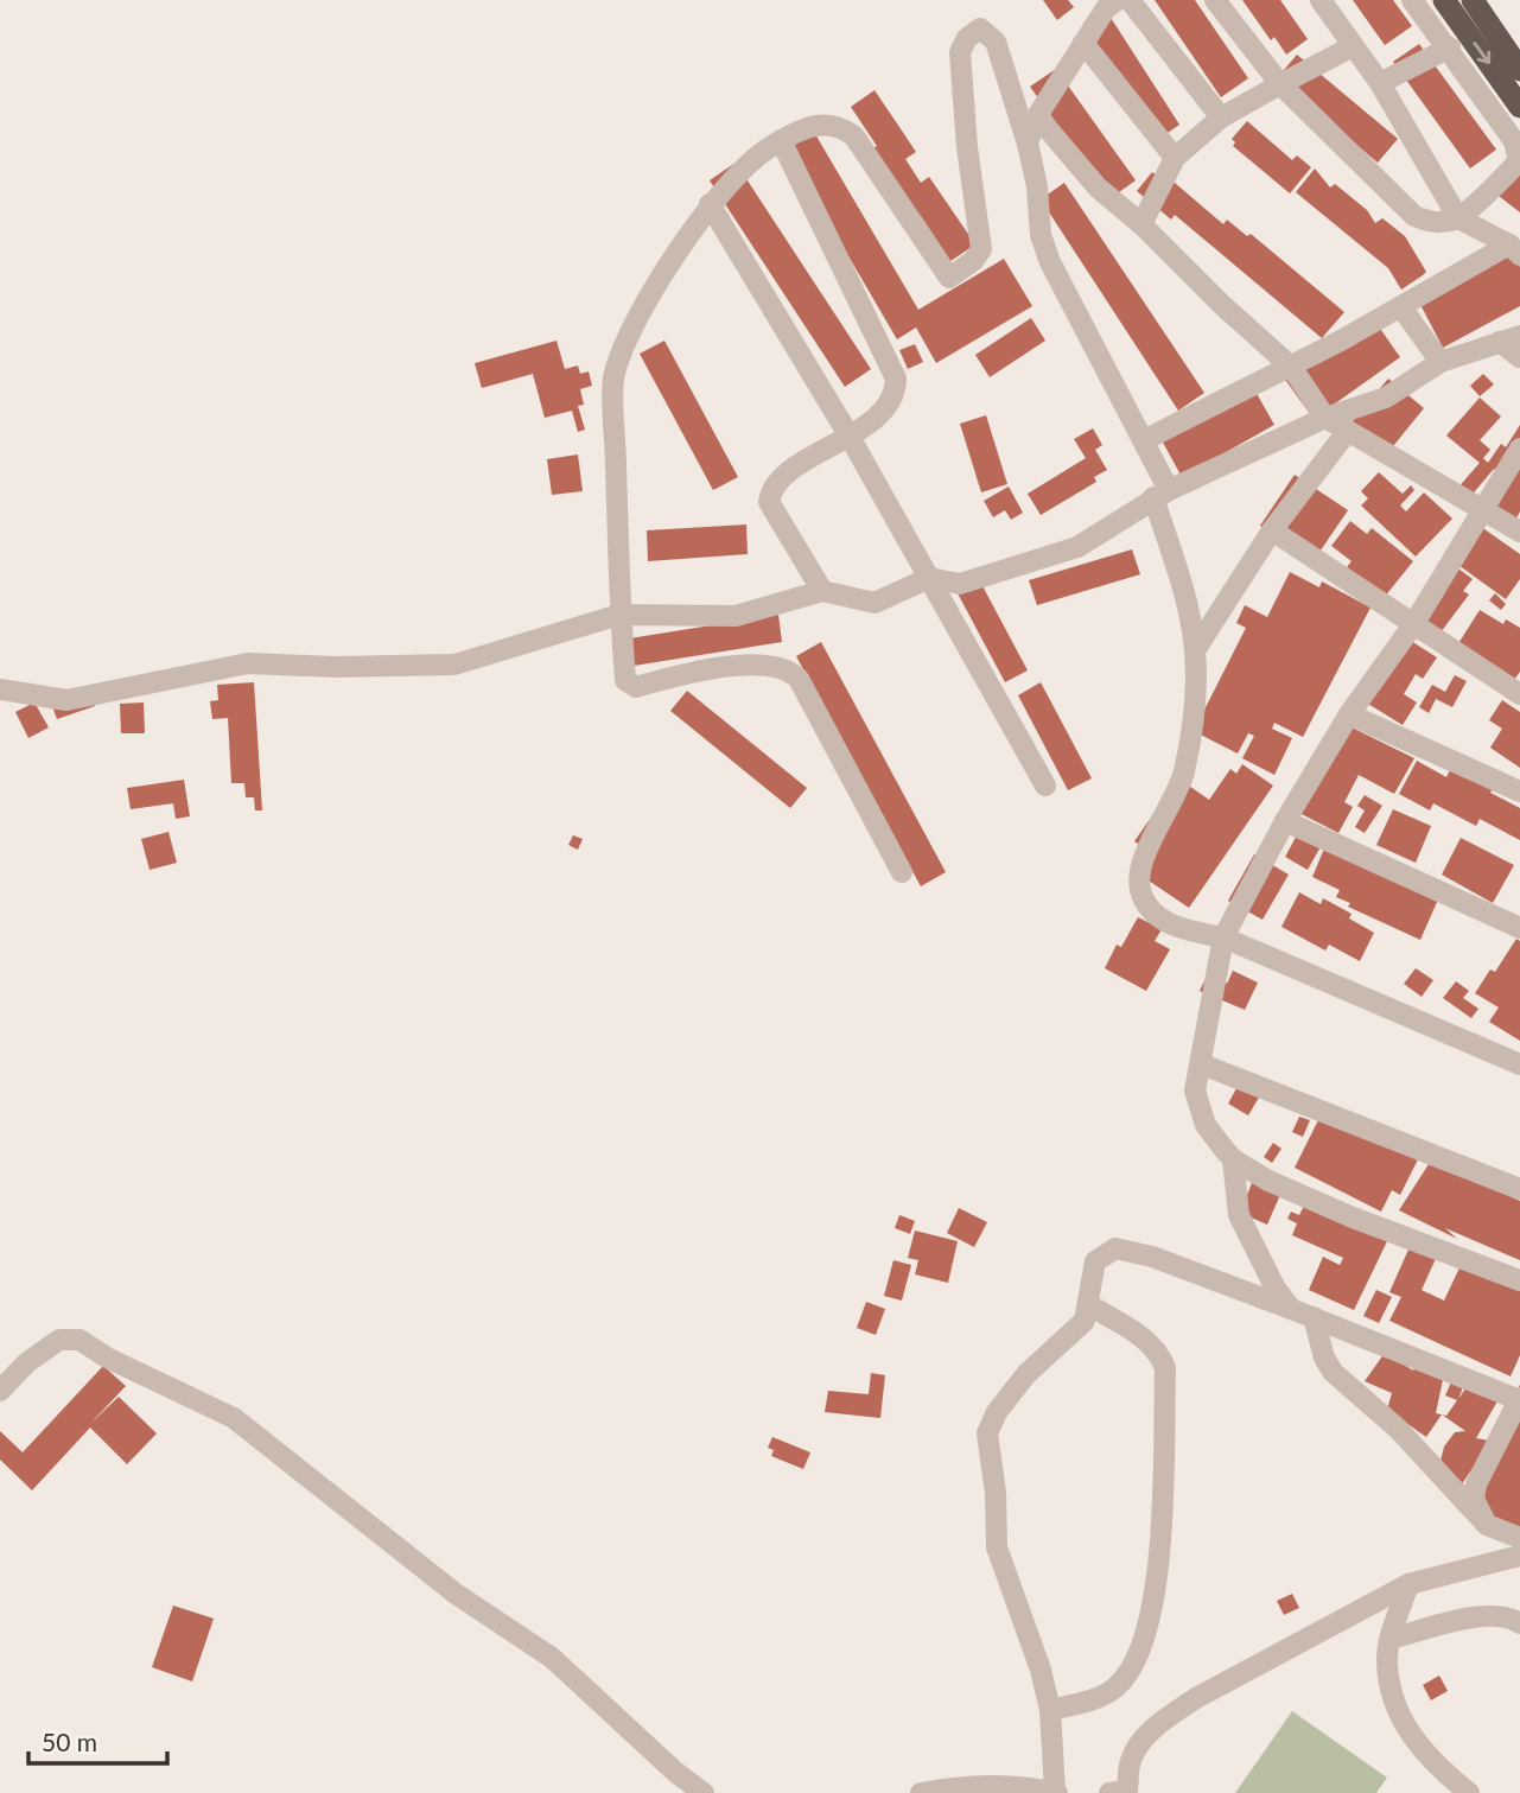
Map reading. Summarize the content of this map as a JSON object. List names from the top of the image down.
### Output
{
  "scale_bar": "50 m"
}
